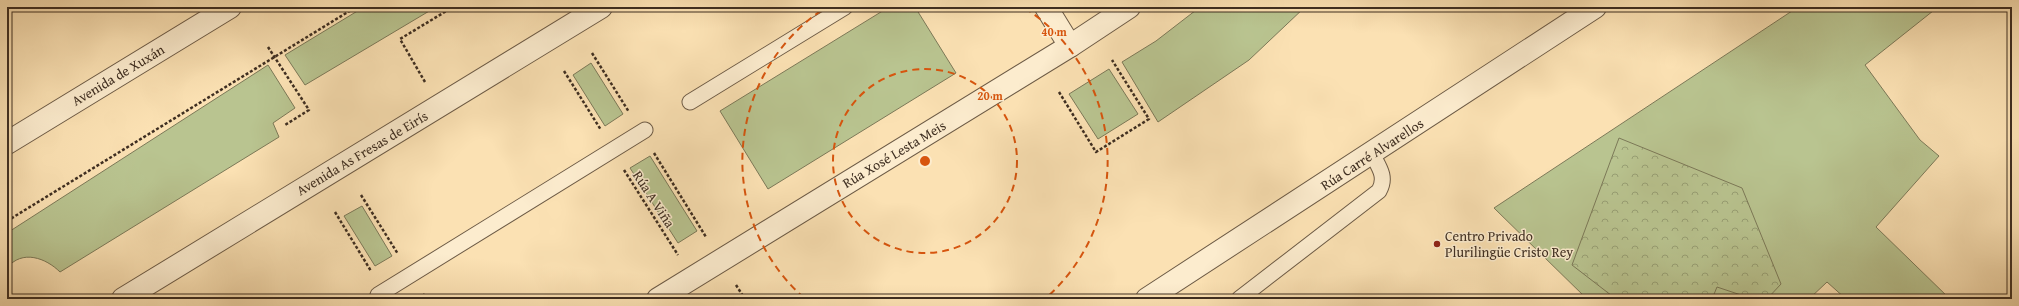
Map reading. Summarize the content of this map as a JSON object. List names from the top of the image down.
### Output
{
  "streets": {
    "street": [
      "Avenida de Xuxán",
      "Avenida As Fresas de Eirís",
      "Rúa Xosé Lesta Meis",
      "Rúa Carré Alvarellos"
    ],
    "path": ["Rúa A Viña"]
  },
  "places": ["Centro Privado Plurilingüe Cristo Rey"],
  "rings": ["40 m", "20 m"]
}
